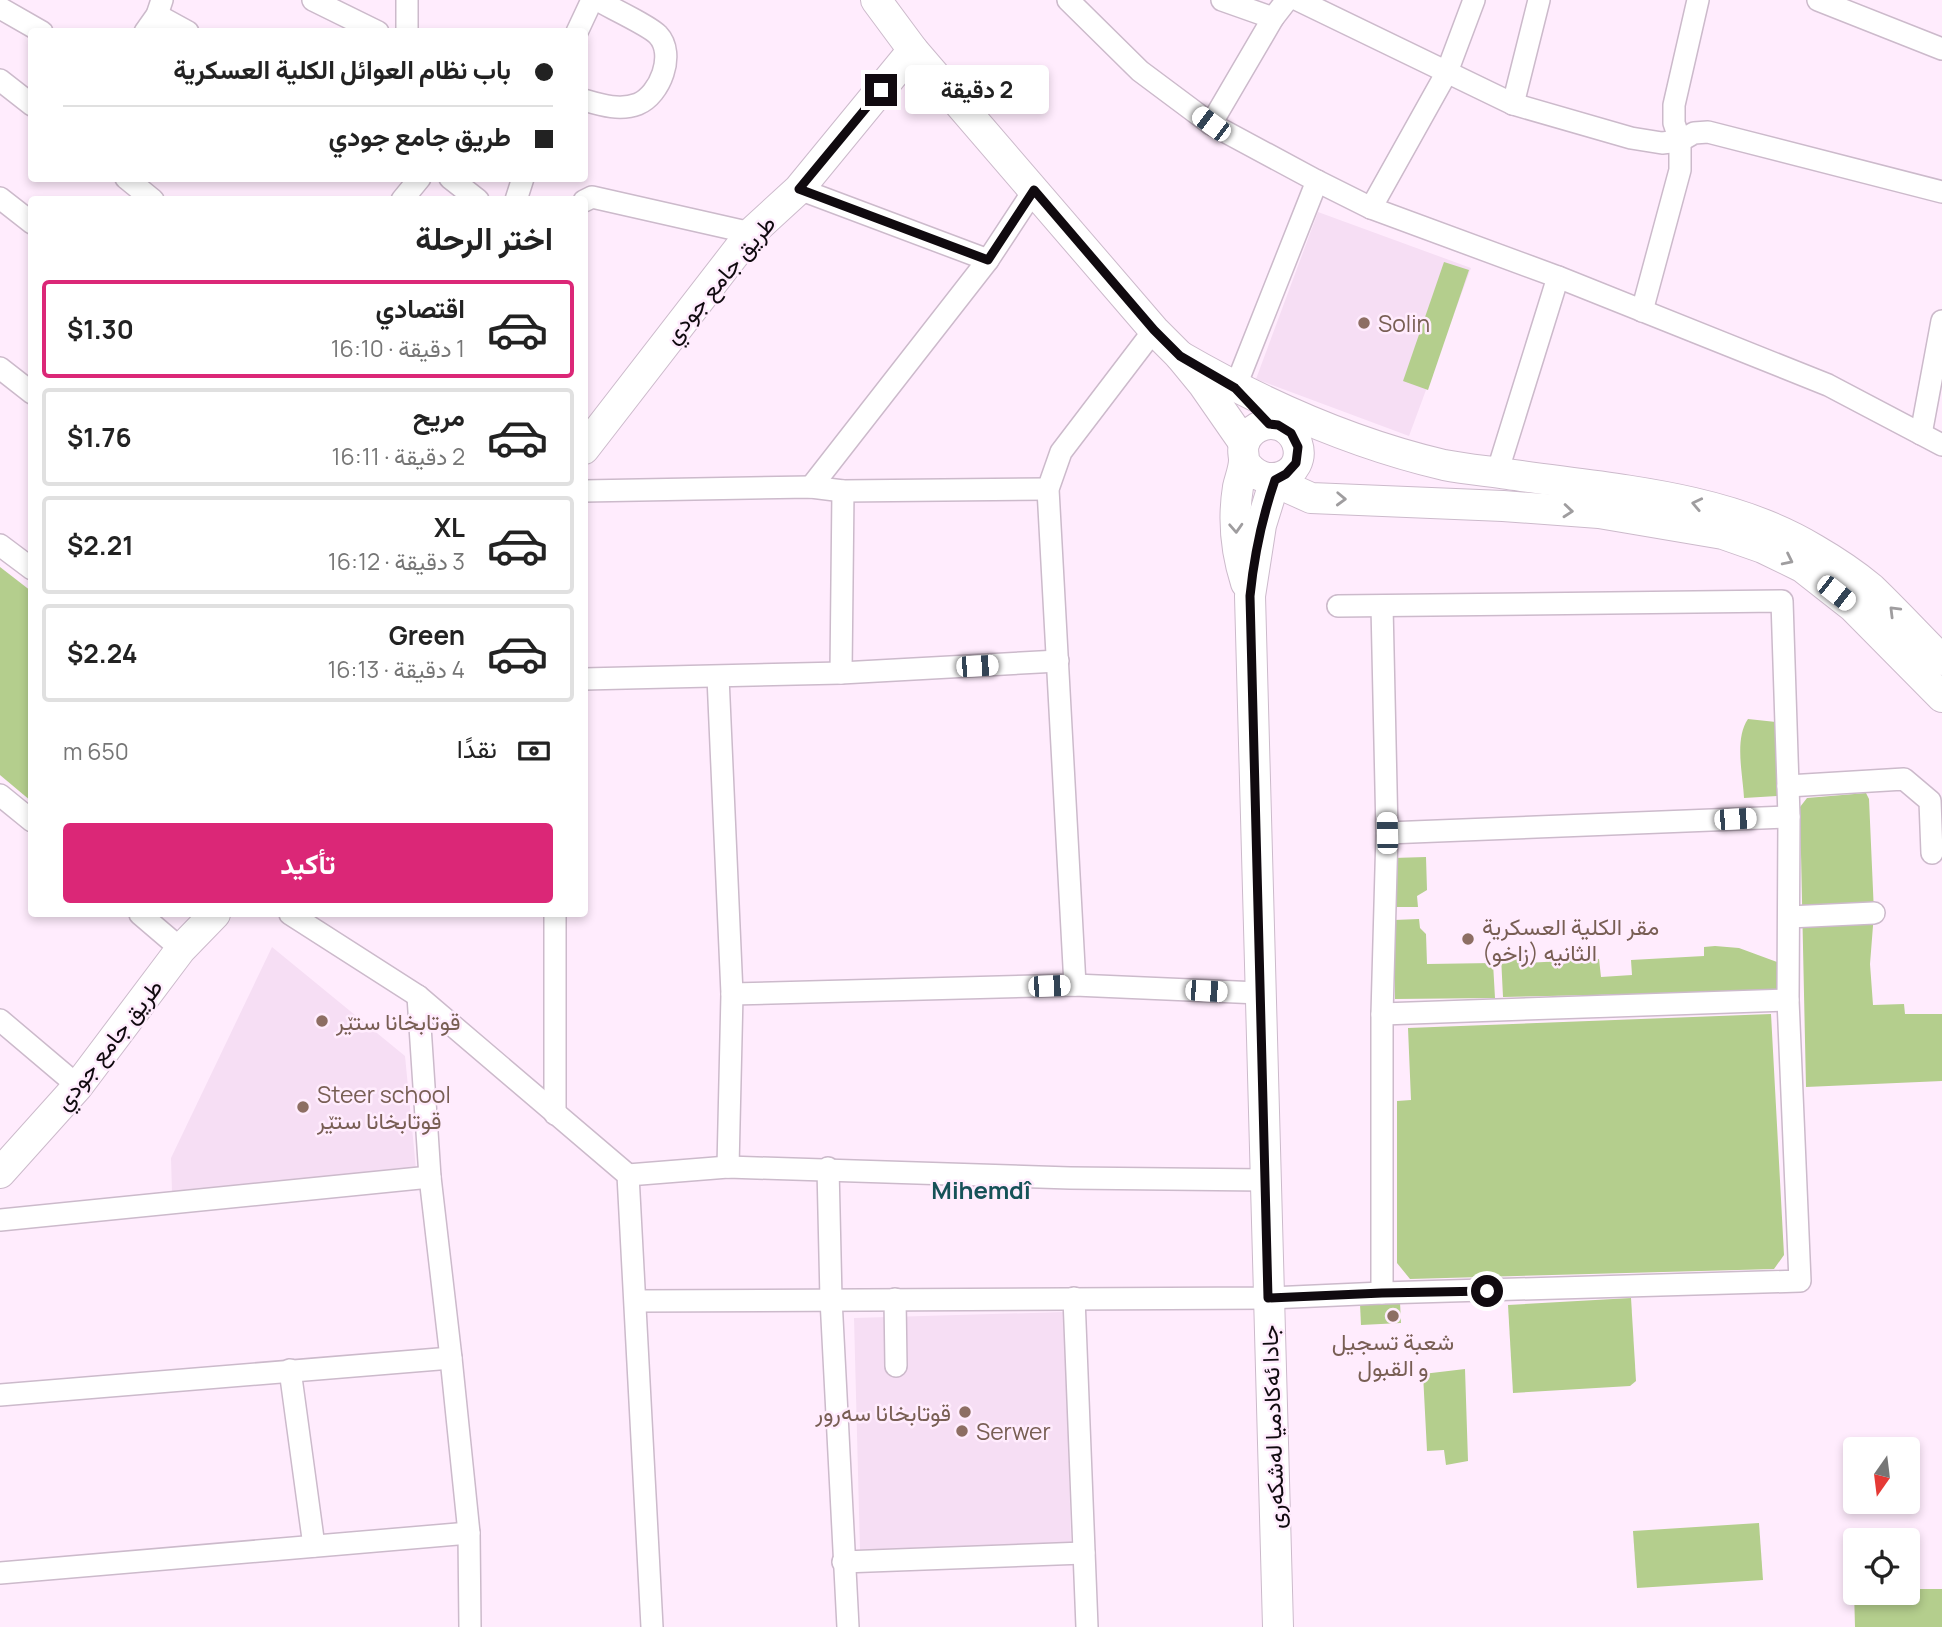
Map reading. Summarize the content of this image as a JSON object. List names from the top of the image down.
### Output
{
  "streets": {
    "main road": ["طريق جامع جودي", "جادا ئه‌كادميا له‌شكه‌رى"]
  },
  "districts": ["Mihemdî"],
  "places": [
    "Solin",
    "مقر الكلية العسكرية الثانيه (زاخو)",
    "قوتابخانا ستێر",
    "Steer school قوتابخانا ستێر",
    "شعبة تسجيل و القبول",
    "قوتابخانا سه‌رور",
    "Serwer"
  ],
  "north": "bottom",
  "page": {
    "banner": ["باب نظام العوائل الكلية العسكرية", "طريق جامع جودي"],
    "bubble": "2 دقيقة",
    "heading": "اختر الرحلة",
    "list": [
      {
        "name": "اقتصادي",
        "note": "1 دقيقة · 16:10",
        "value": "$1.30"
      },
      {
        "name": "مريح",
        "note": "2 دقيقة · 16:11",
        "value": "$1.76"
      },
      {
        "name": "XL",
        "note": "3 دقيقة · 16:12",
        "value": "$2.21"
      },
      {
        "name": "Green",
        "note": "4 دقيقة · 16:13",
        "value": "$2.24"
      }
    ],
    "pay": ["نقدًا", "650 m"],
    "buttons": "تأكيد"
  }
}
